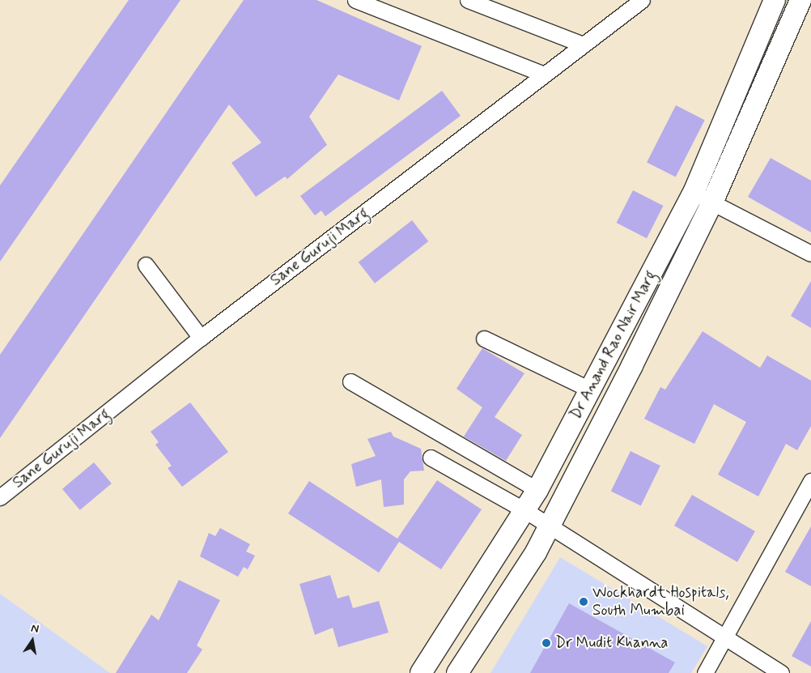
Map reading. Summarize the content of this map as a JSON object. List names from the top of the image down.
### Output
{
  "streets": {
    "main road": ["Dr Anand Rao Nair Marg"],
    "street": ["Sane Guruji Marg"]
  },
  "places": ["Wockhardt Hospitals, South Mumbai", "Dr Mudit Khanna"],
  "north": "top"
}
